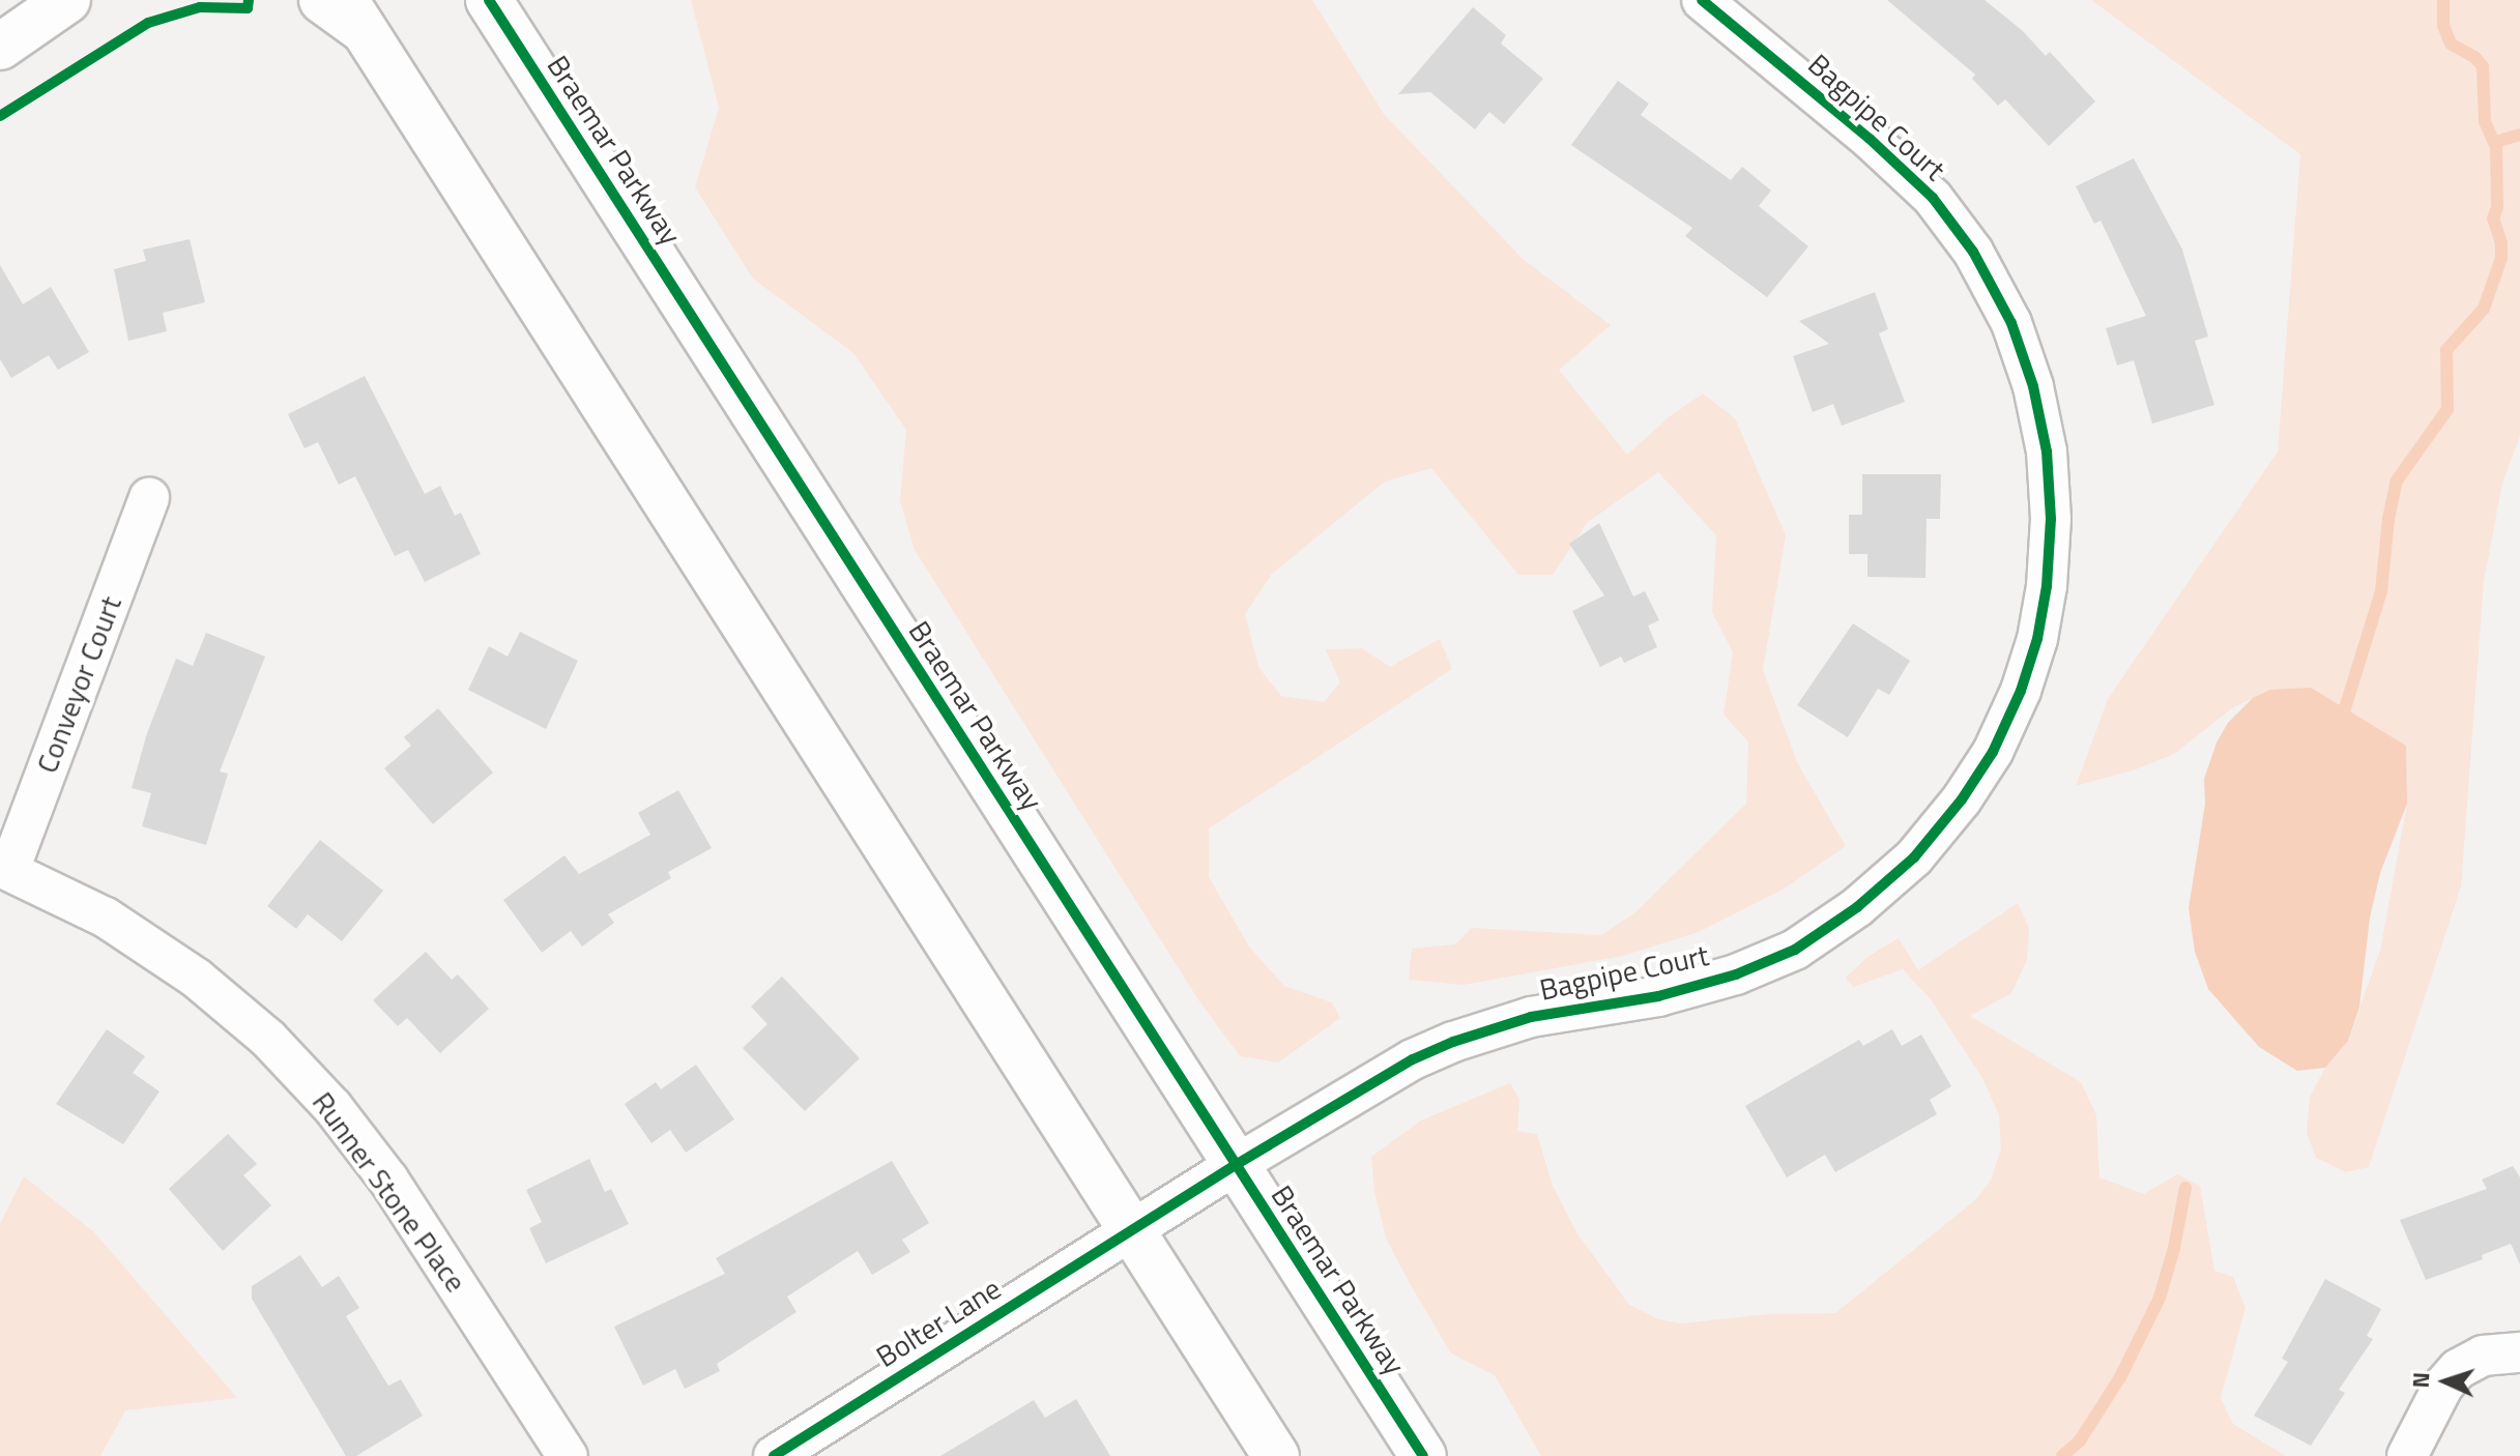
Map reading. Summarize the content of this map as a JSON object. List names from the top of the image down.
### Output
{
  "streets": {
    "street": [
      "Bagpipe Court",
      "Braemar Parkway",
      "Conveyor Court",
      "Runner Stone Place",
      "Bolter Lane"
    ]
  },
  "crossings": [
    ["Bagpipe Court", "Braemar Parkway"],
    ["Bagpipe Court", "Bolter Lane"],
    ["Conveyor Court", "Runner Stone Place"]
  ],
  "north": "left"
}
